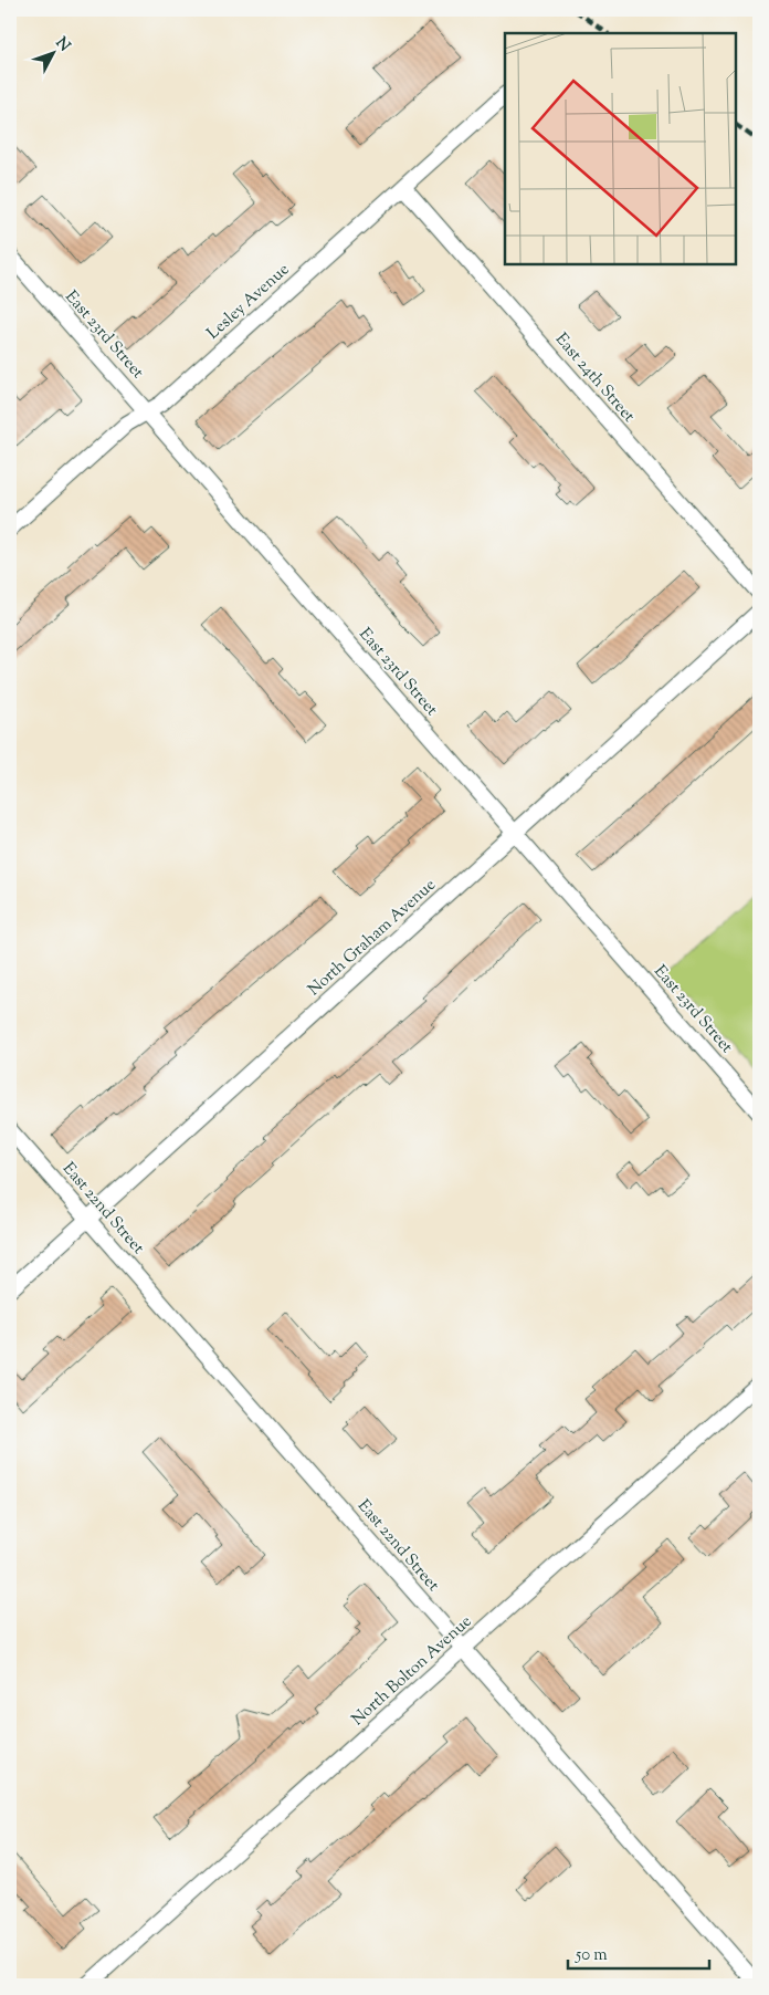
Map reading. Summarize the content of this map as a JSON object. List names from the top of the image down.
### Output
{
  "streets": {
    "street": [
      "Lesley Avenue",
      "East 23rd Street",
      "East 24th Street",
      "North Graham Avenue",
      "East 22nd Street",
      "North Bolton Avenue"
    ]
  },
  "crossings": [
    ["Lesley Avenue", "East 23rd Street"],
    ["Lesley Avenue", "East 24th Street"],
    ["East 23rd Street", "North Graham Avenue"],
    ["North Graham Avenue", "East 22nd Street"],
    ["East 22nd Street", "North Bolton Avenue"]
  ],
  "scale_bar": "50 m",
  "north": "top right"
}
